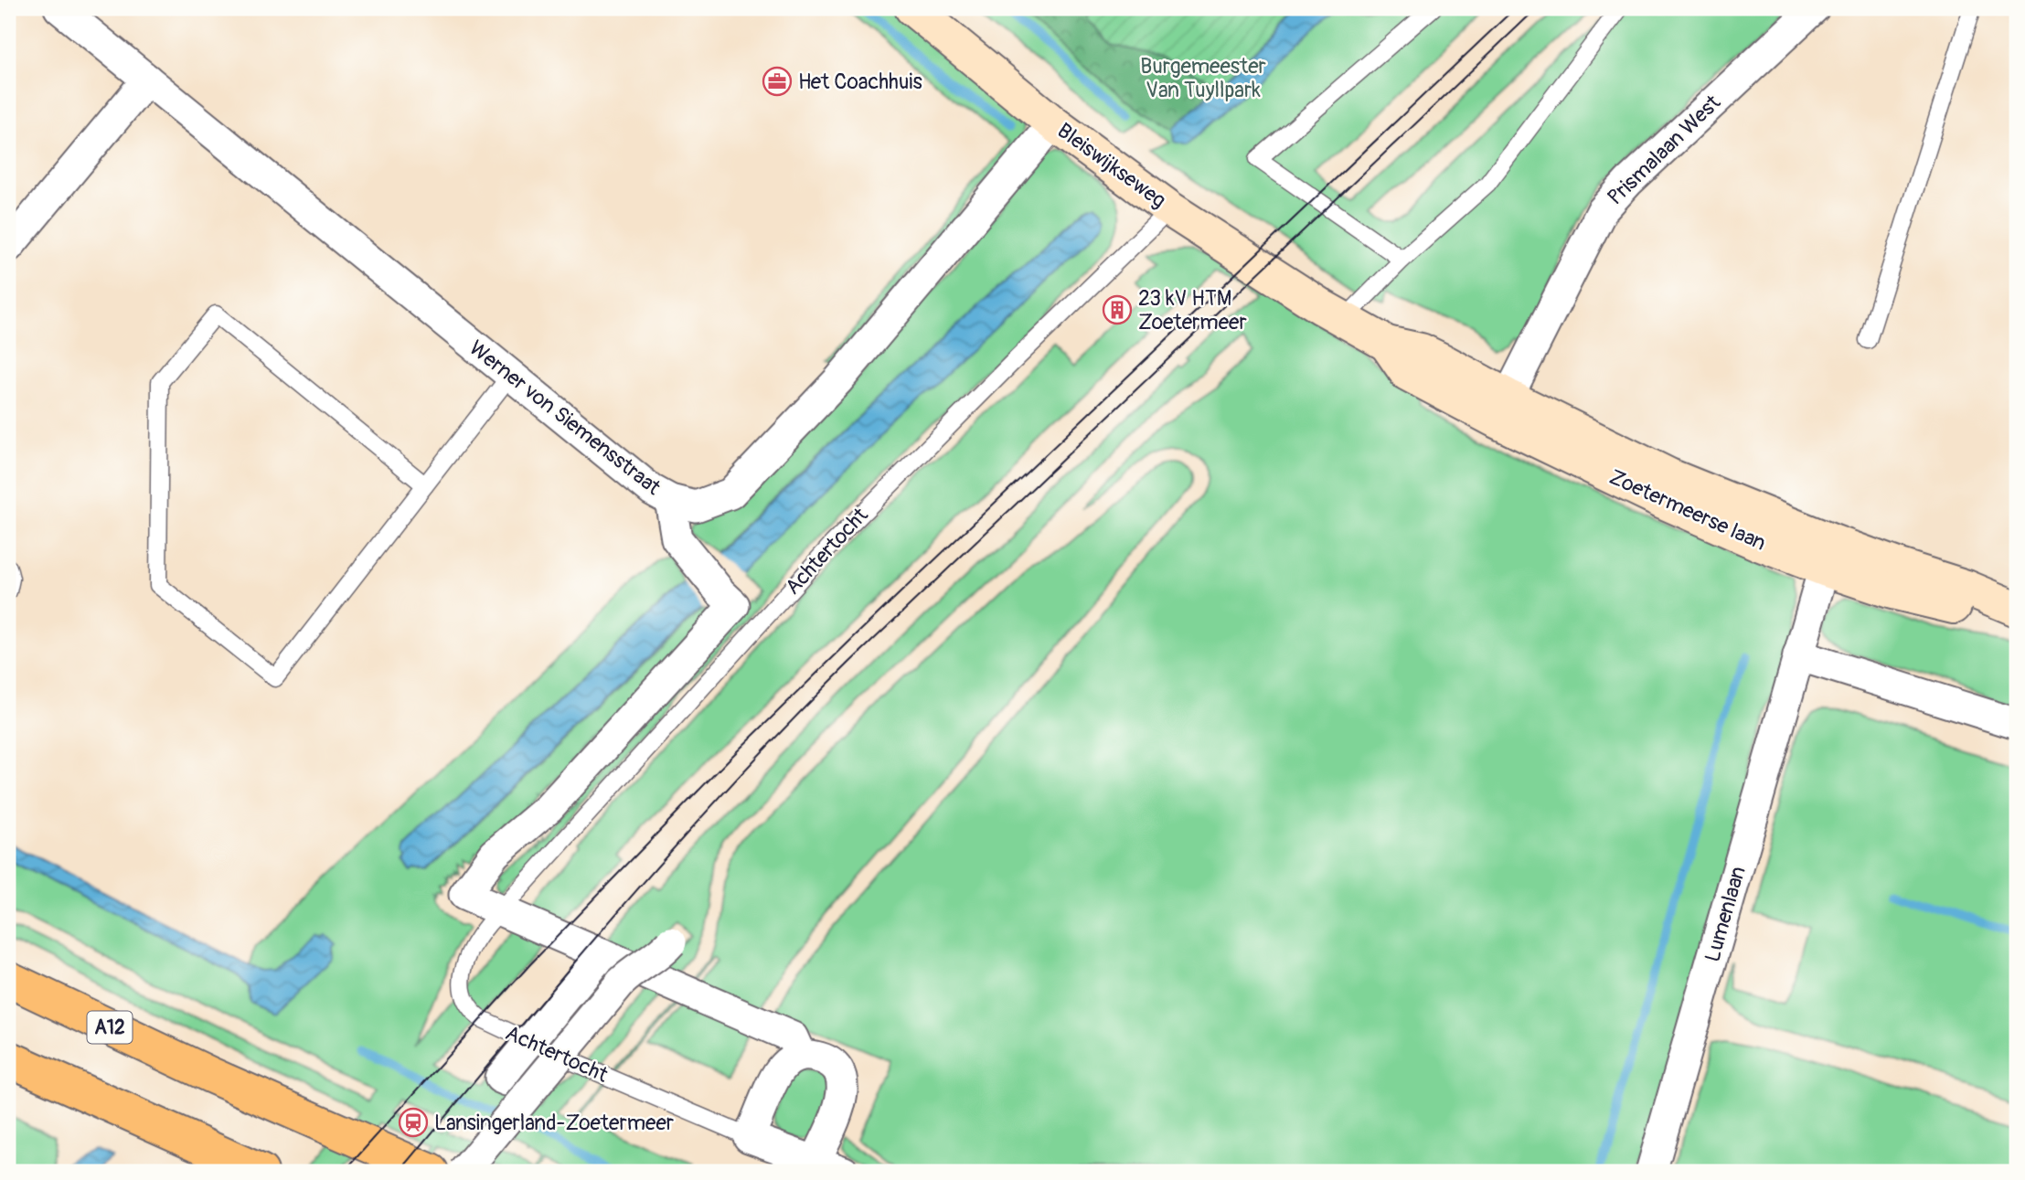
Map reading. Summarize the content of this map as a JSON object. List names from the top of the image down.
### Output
{
  "streets": {
    "highway": ["A12"],
    "street": [
      "Prismalaan West",
      "Bleiswijkseweg",
      "Werner von Siemensstraat",
      "Zoetermeerse laan",
      "Lumenlaan"
    ],
    "lane": ["Achtertocht"]
  },
  "crossings": [
    ["Prismalaan West", "Zoetermeerse laan"],
    ["Bleiswijkseweg", "Werner von Siemensstraat"],
    ["Bleiswijkseweg", "Zoetermeerse laan"],
    ["Bleiswijkseweg", "Achtertocht"],
    ["Zoetermeerse laan", "Lumenlaan"]
  ],
  "parks": ["Burgemeester Van Tuyllpark"],
  "places": {
    "office": ["Het Coachhuis"],
    "building": ["23 kV HTM Zoetermeer"],
    "station": ["Lansingerland-Zoetermeer"]
  }
}
